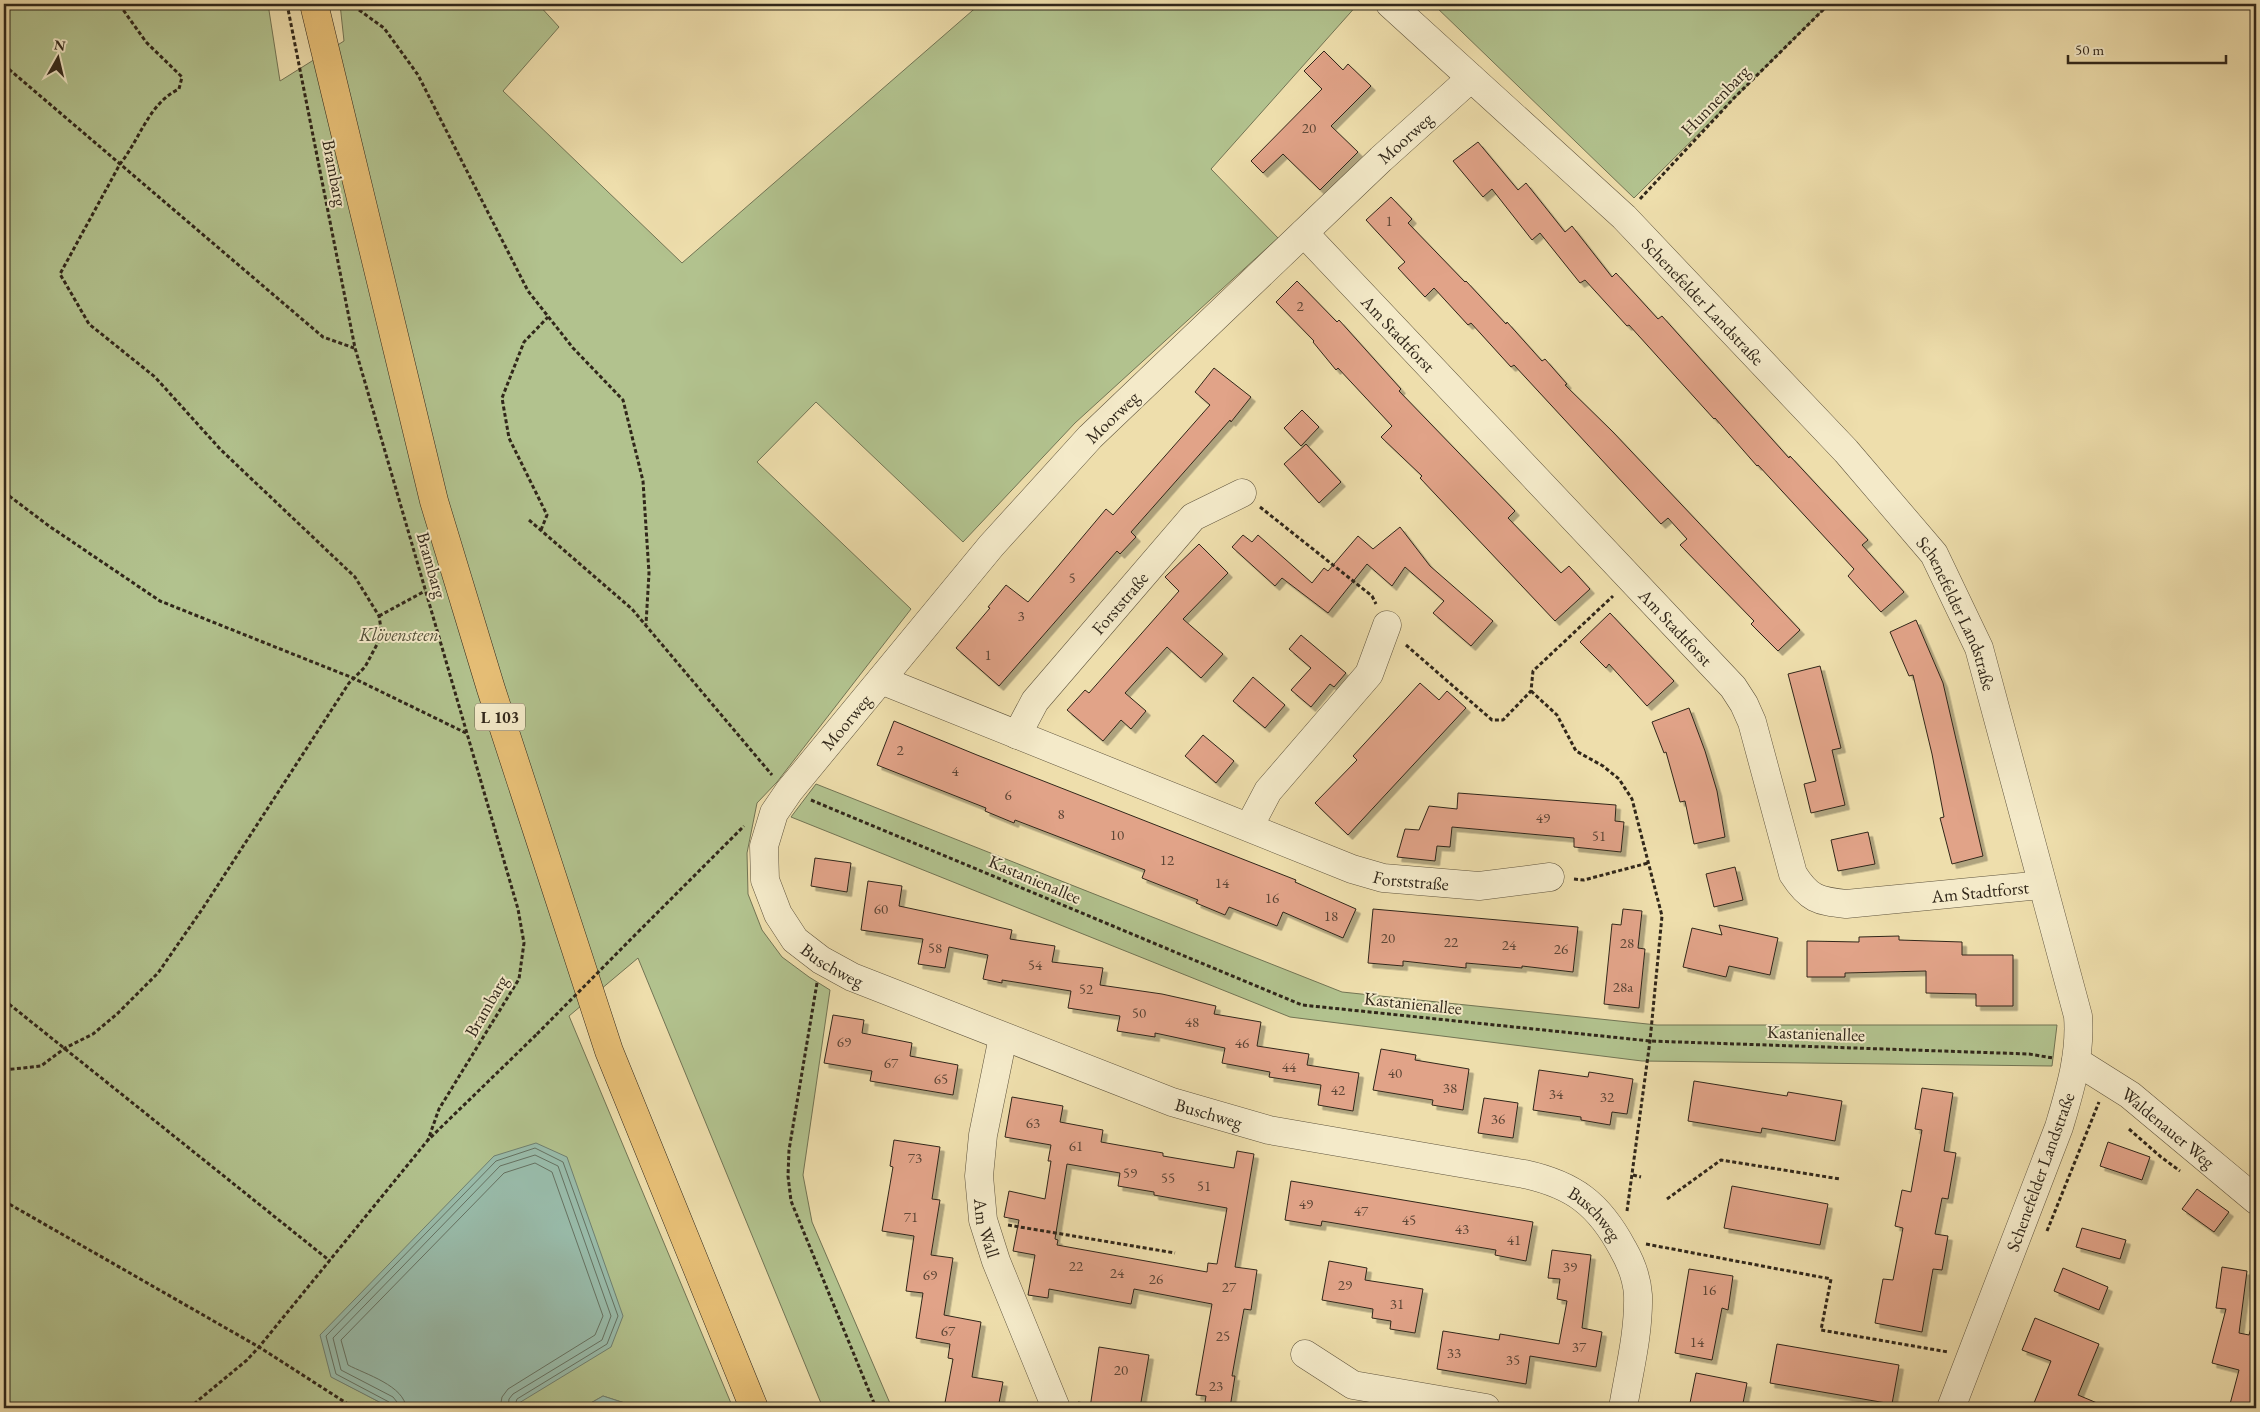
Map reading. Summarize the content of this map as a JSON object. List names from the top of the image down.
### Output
{
  "streets": {
    "main road": ["L 103"],
    "street": [
      "Moorweg",
      "Schenefelder Landstraße",
      "Am Stadtforst",
      "Forststraße",
      "Buschweg",
      "Waldenauer Weg",
      "Am Wall"
    ],
    "path": ["Hunnenbarg", "Brambarg", "Kastanienallee"]
  },
  "crossings": [
    ["Hunnenbarg", "Schenefelder Landstraße"],
    ["Moorweg", "Schenefelder Landstraße"],
    ["Moorweg", "Am Stadtforst"],
    ["Moorweg", "Forststraße"],
    ["Moorweg", "Kastanienallee"],
    ["Moorweg", "Buschweg"],
    ["Schenefelder Landstraße", "Am Stadtforst"],
    ["Schenefelder Landstraße", "Kastanienallee"],
    ["Schenefelder Landstraße", "Waldenauer Weg"],
    ["Kastanienallee", "Buschweg"],
    ["Kastanienallee", "Waldenauer Weg"],
    ["Buschweg", "Am Wall"]
  ],
  "parks": ["Klövensteen"],
  "house_numbers": [
    "20",
    "1",
    "2",
    "5",
    "3",
    "1",
    "2",
    "4",
    "6",
    "8",
    "49",
    "10",
    "51",
    "12",
    "14",
    "16",
    "60",
    "18",
    "20",
    "22",
    "28",
    "24",
    "58",
    "26",
    "54",
    "28a",
    "52",
    "50",
    "48",
    "69",
    "46",
    "67",
    "44",
    "40",
    "65",
    "38",
    "42",
    "34",
    "32",
    "36",
    "63",
    "61",
    "73",
    "59",
    "55",
    "51",
    "49",
    "47",
    "71",
    "45",
    "43",
    "41",
    "22",
    "39",
    "24",
    "69",
    "26",
    "29",
    "27",
    "16",
    "31",
    "67",
    "25",
    "14",
    "37",
    "33",
    "35",
    "20",
    "23"
  ],
  "scale_bar": "50 m",
  "north": "top"
}
